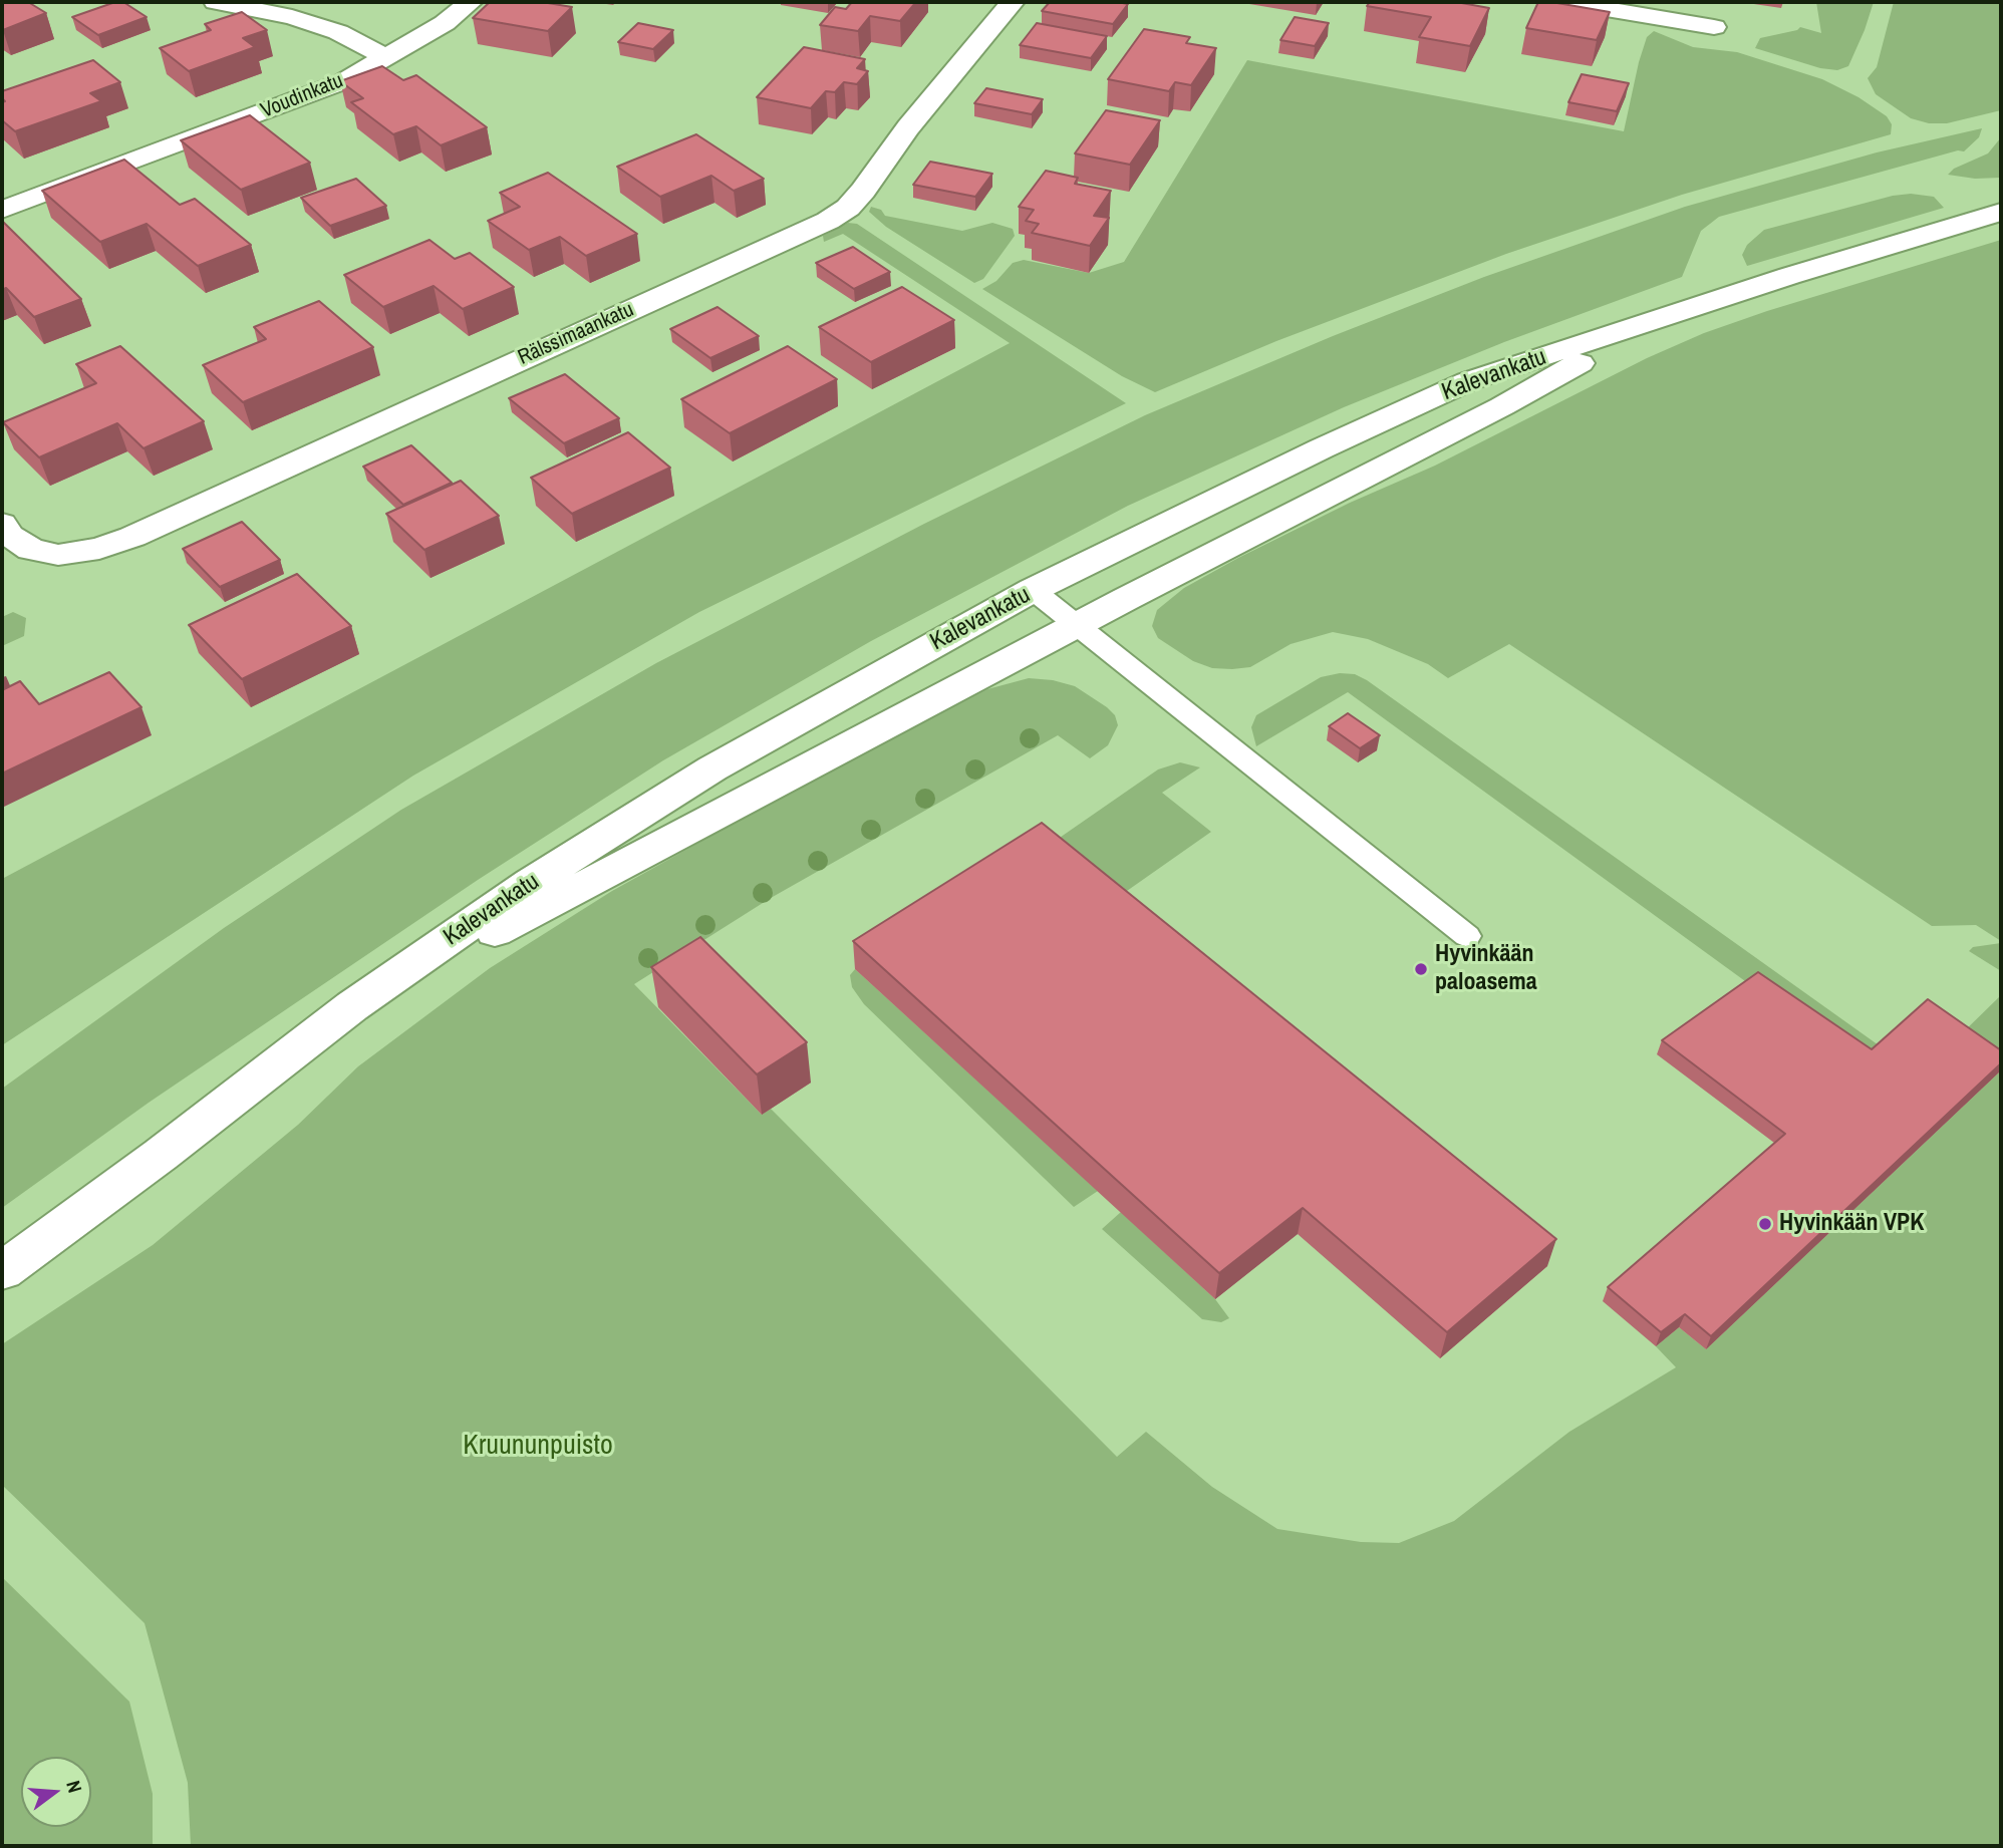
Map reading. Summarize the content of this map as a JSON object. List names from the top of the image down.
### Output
{
  "streets": {
    "main road": ["Voudinkatu", "Rälssimaankatu", "Kalevankatu"]
  },
  "parks": ["Kruununpuisto"],
  "places": ["Hyvinkään paloasema", "Hyvinkään VPK"],
  "north": "right"
}
